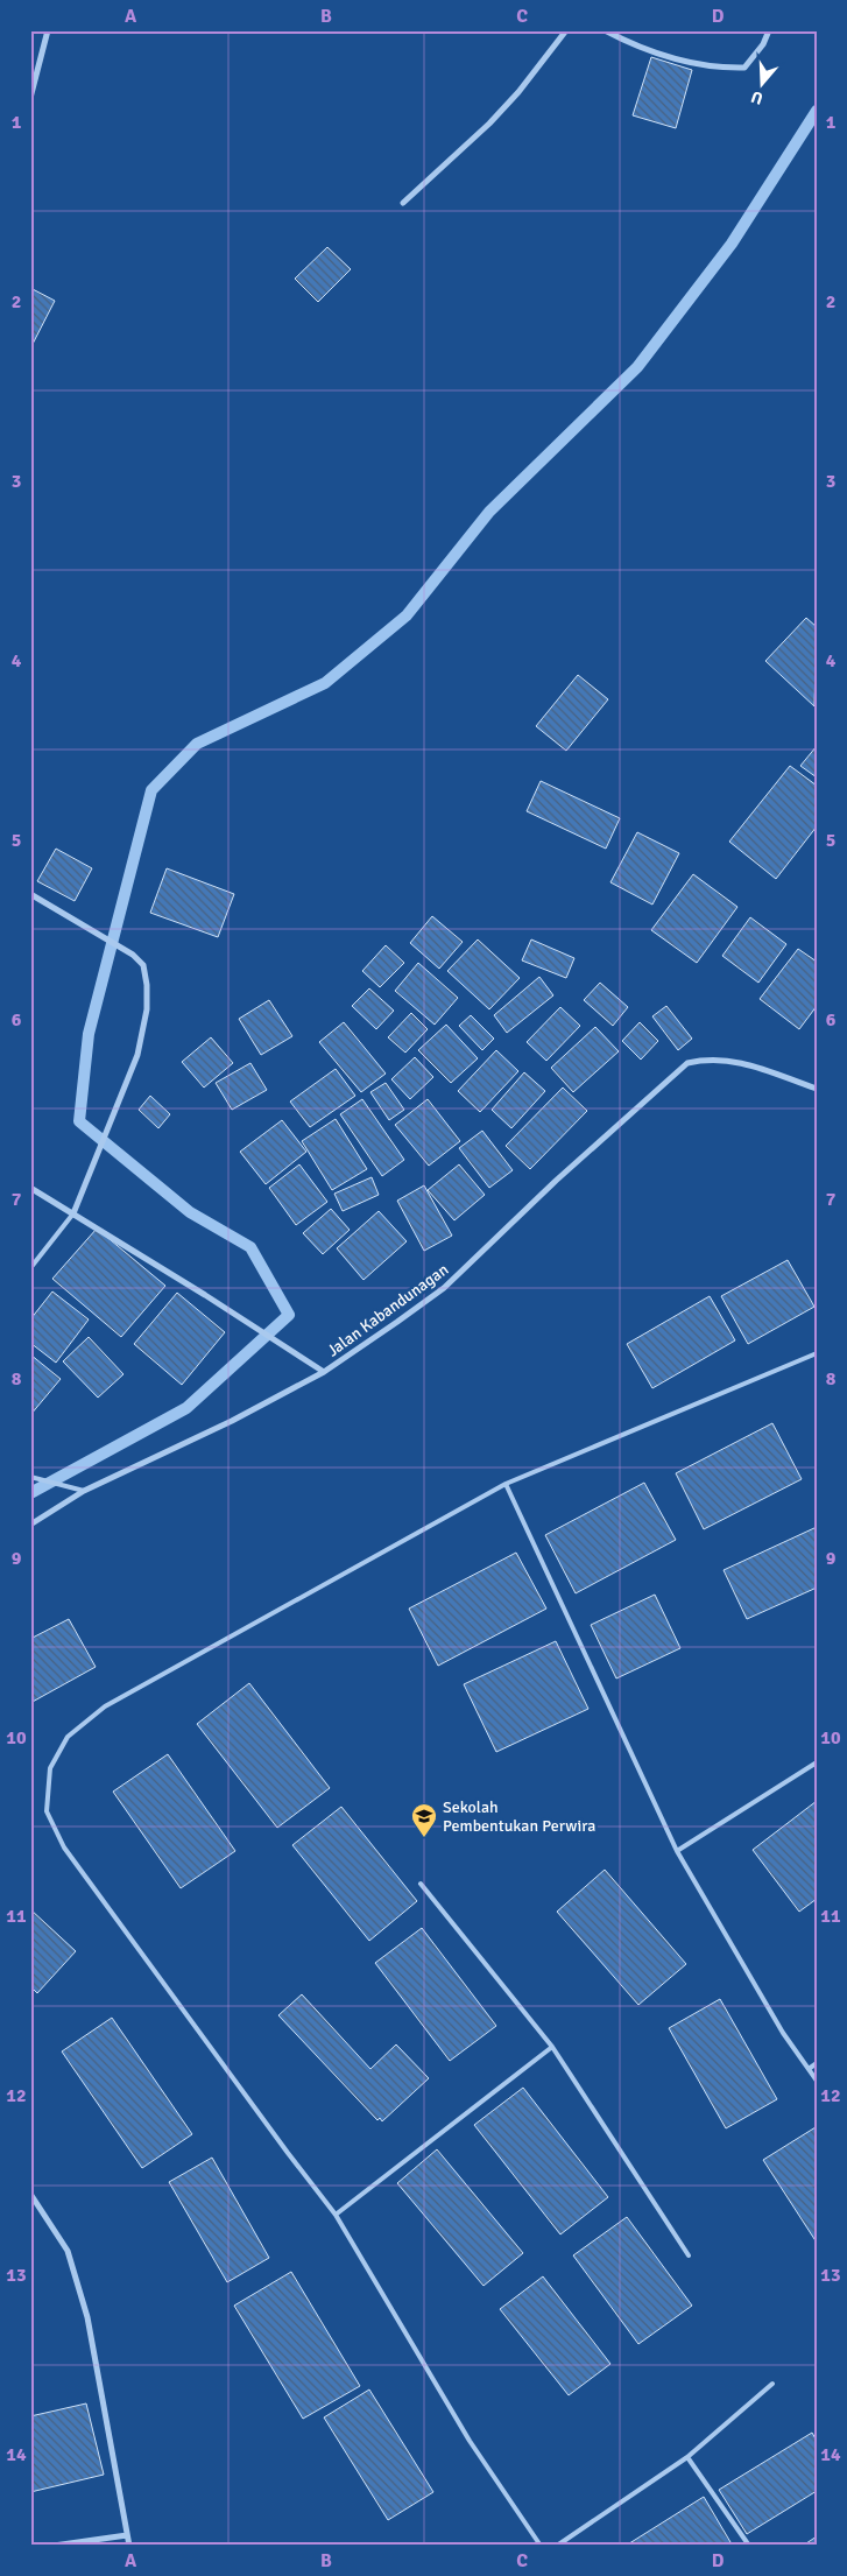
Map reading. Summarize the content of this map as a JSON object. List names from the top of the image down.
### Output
{
  "streets": {
    "street": ["Jalan Kabandunagan"]
  },
  "places": {
    "school or university": ["Sekolah Pembentukan Perwira"]
  },
  "north": "bottom",
  "grid": {
    "columns": [
      "A",
      "B",
      "C",
      "D"
    ],
    "rows": [
      "1",
      "2",
      "3",
      "4",
      "5",
      "6",
      "7",
      "8",
      "9",
      "10",
      "11",
      "12",
      "13",
      "14"
    ]
  }
}
